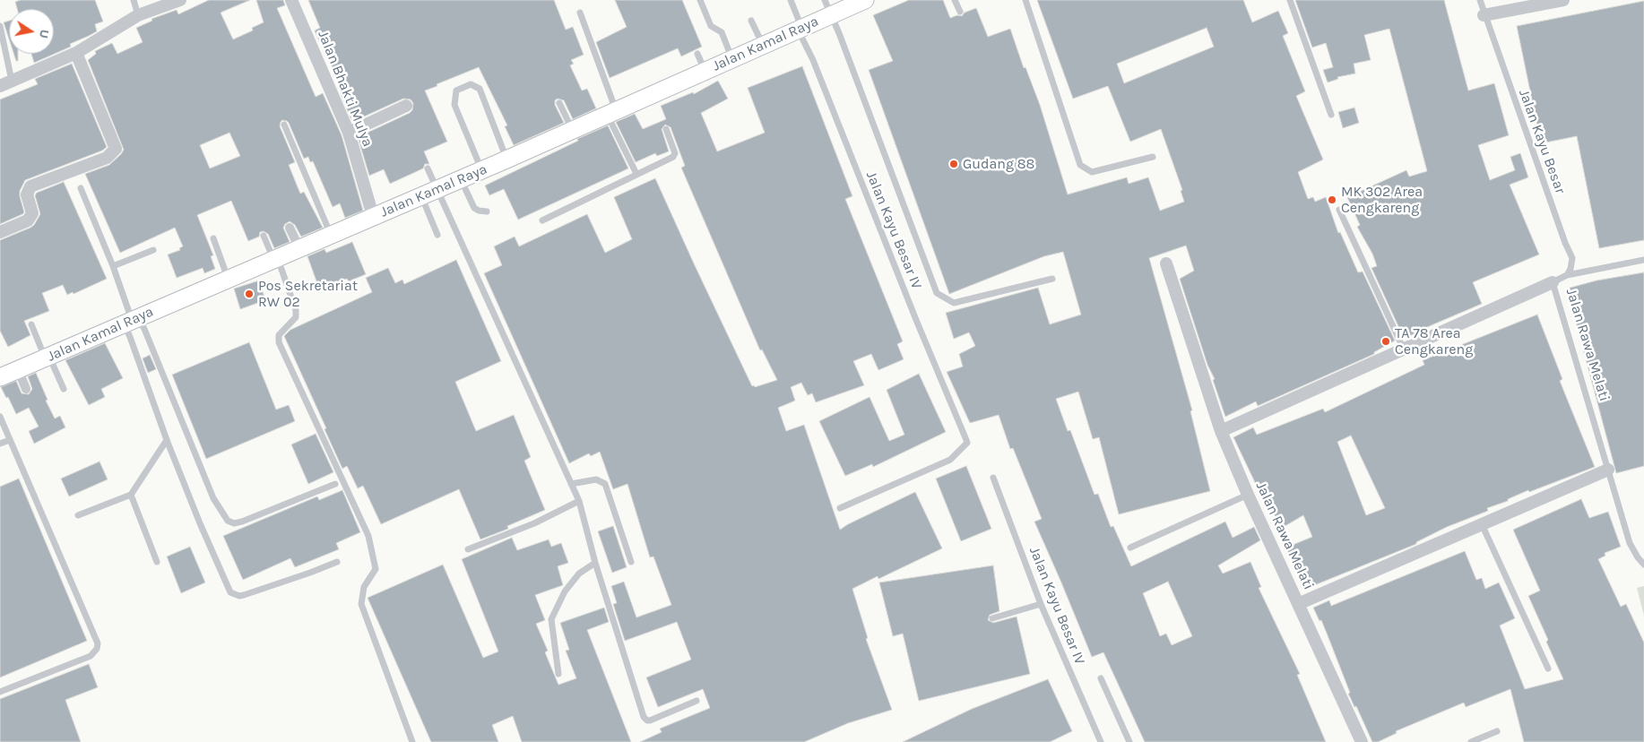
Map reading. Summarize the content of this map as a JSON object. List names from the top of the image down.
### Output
{
  "streets": {
    "main road": ["Jalan Kamal Raya"],
    "street": ["Jalan Bhakti Mulya", "Jalan Rawa Melati"],
    "lane": ["Jalan Kayu Besar", "Jalan Kayu Besar IV"]
  },
  "crossings": [
    ["Jalan Kamal Raya", "Jalan Bhakti Mulya"],
    ["Jalan Kamal Raya", "Jalan Kayu Besar IV"]
  ],
  "places": [
    "Gudang 88",
    "MK 302 Area Cengkareng",
    "Pos Sekretariat RW 02",
    "TA 78 Area Cengkareng"
  ],
  "north": "right"
}
